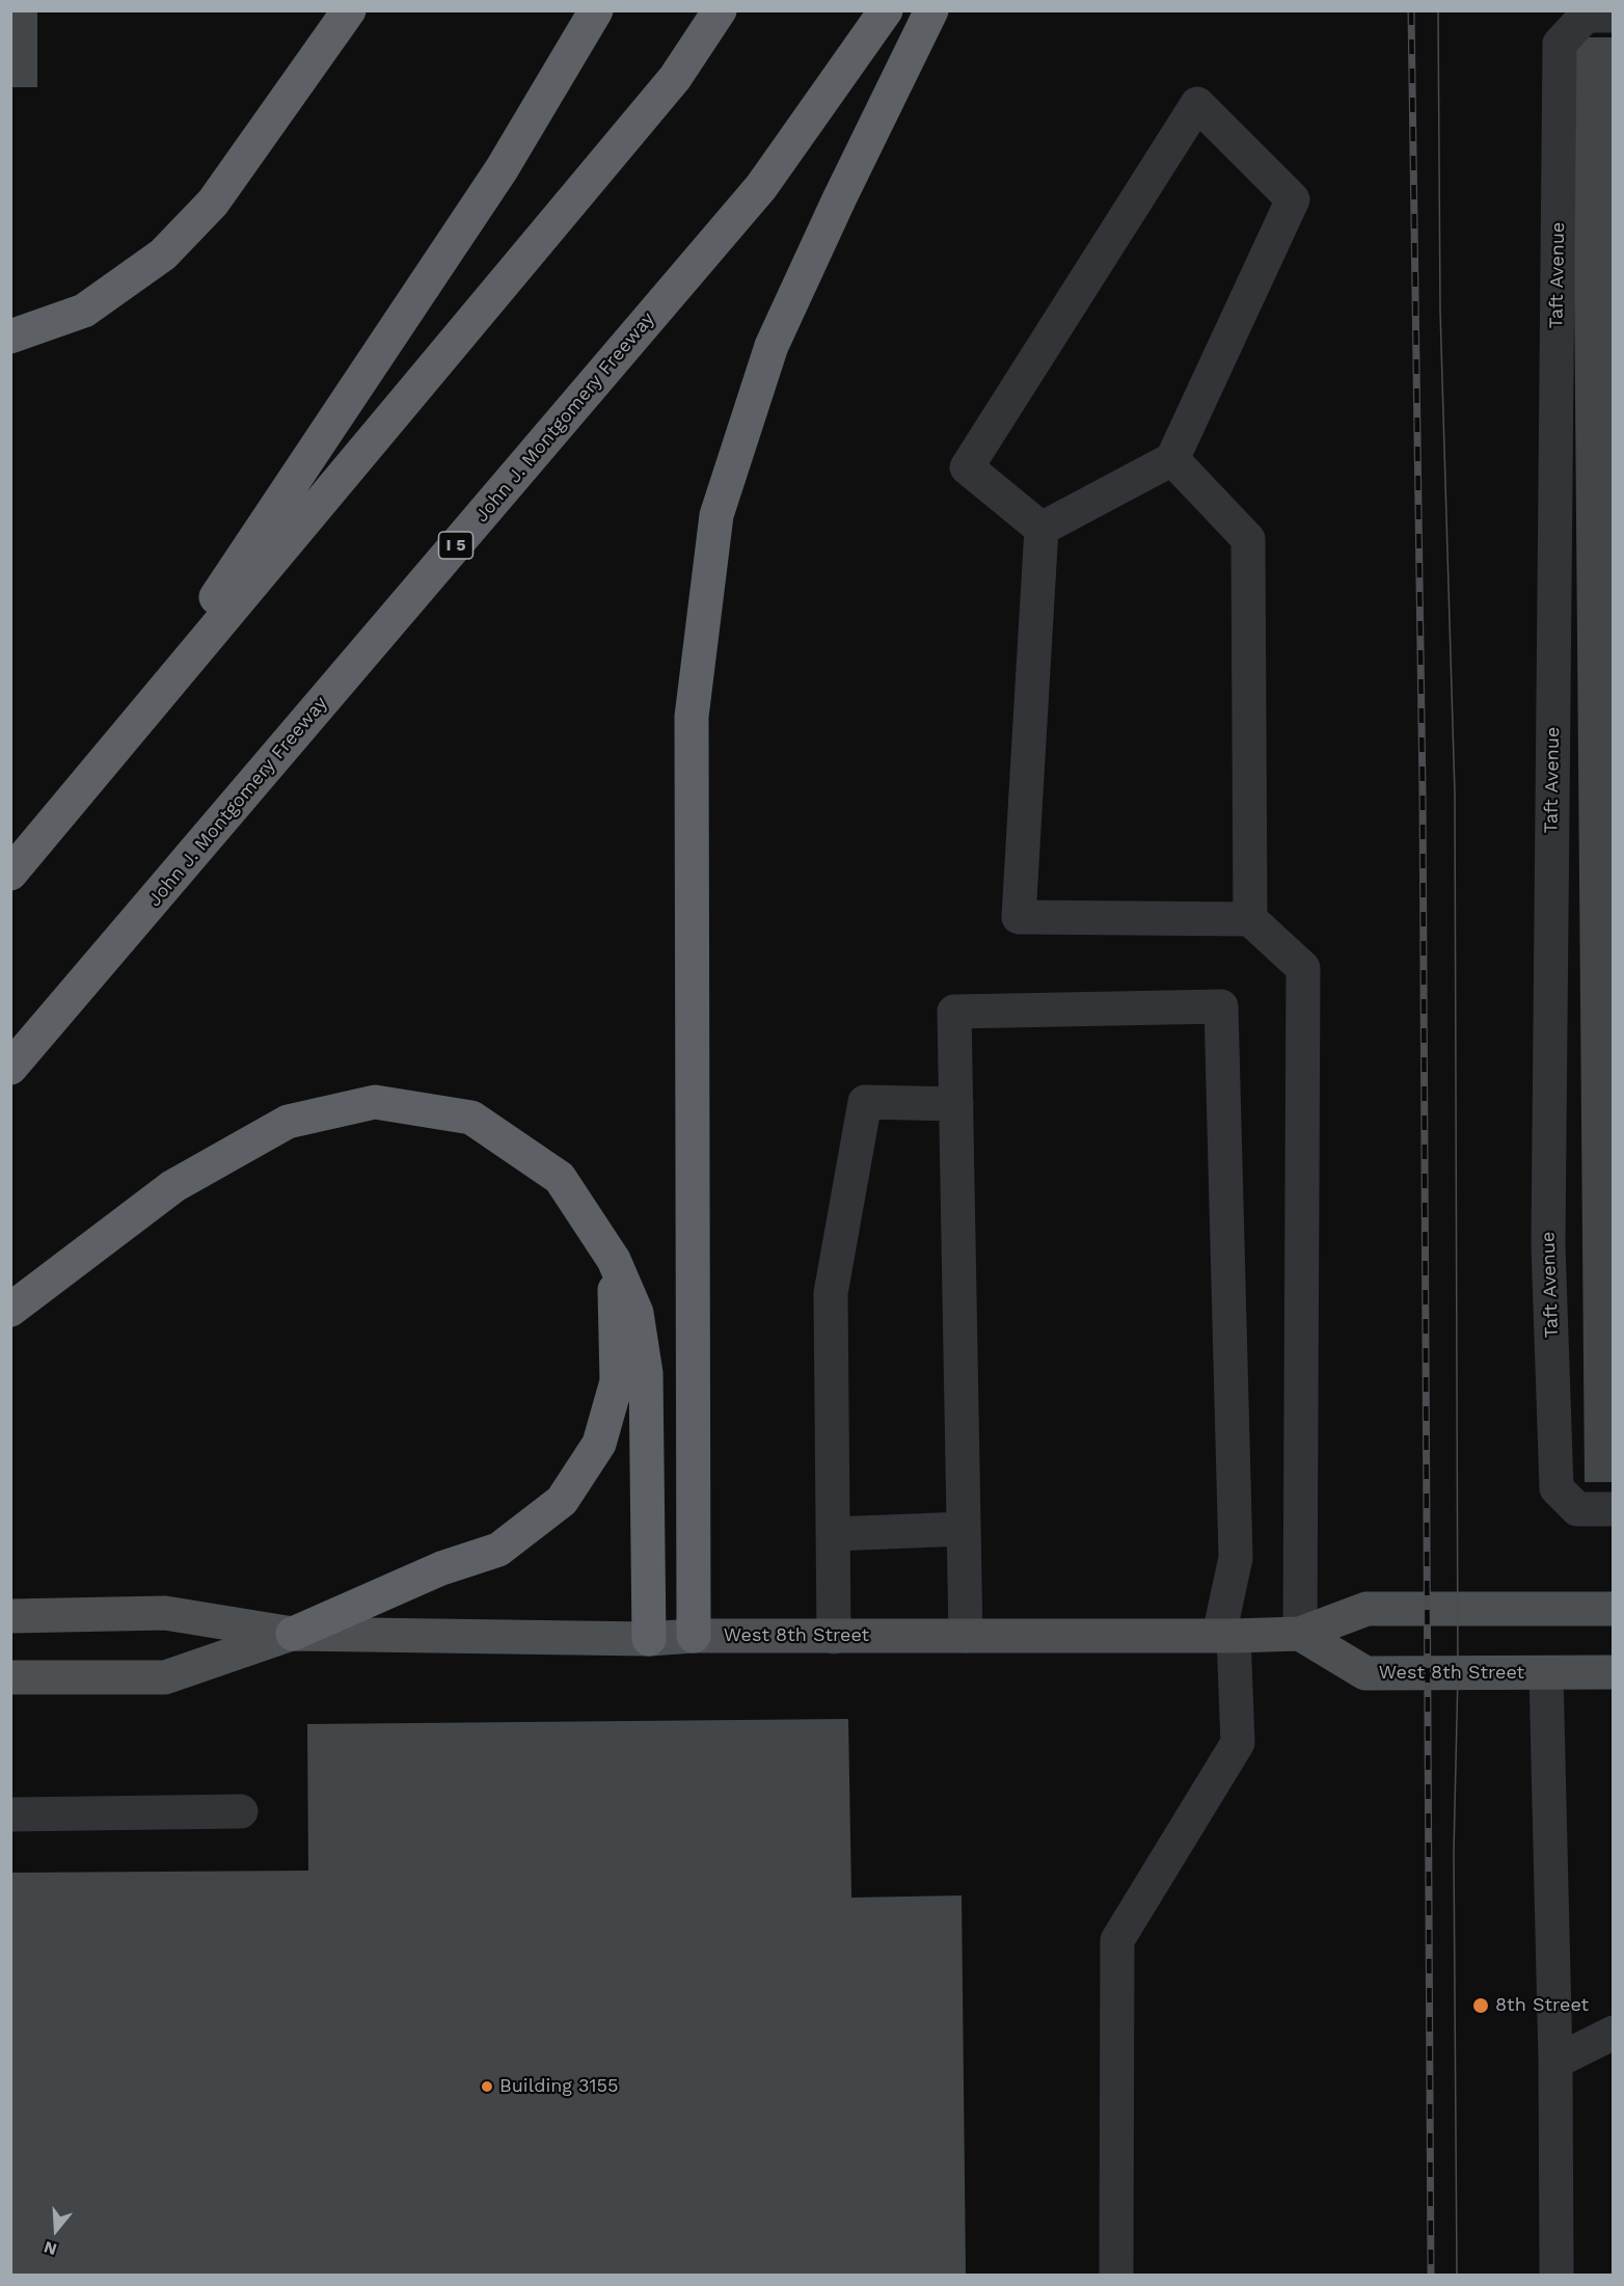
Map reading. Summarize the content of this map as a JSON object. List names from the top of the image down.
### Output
{
  "streets": {
    "highway": ["John J. Montgomery Freeway", "I 5"],
    "main road": ["West 8th Street"],
    "street": ["Taft Avenue"]
  },
  "places": ["8th Street", "Building 3155"],
  "north": "bottom"
}
